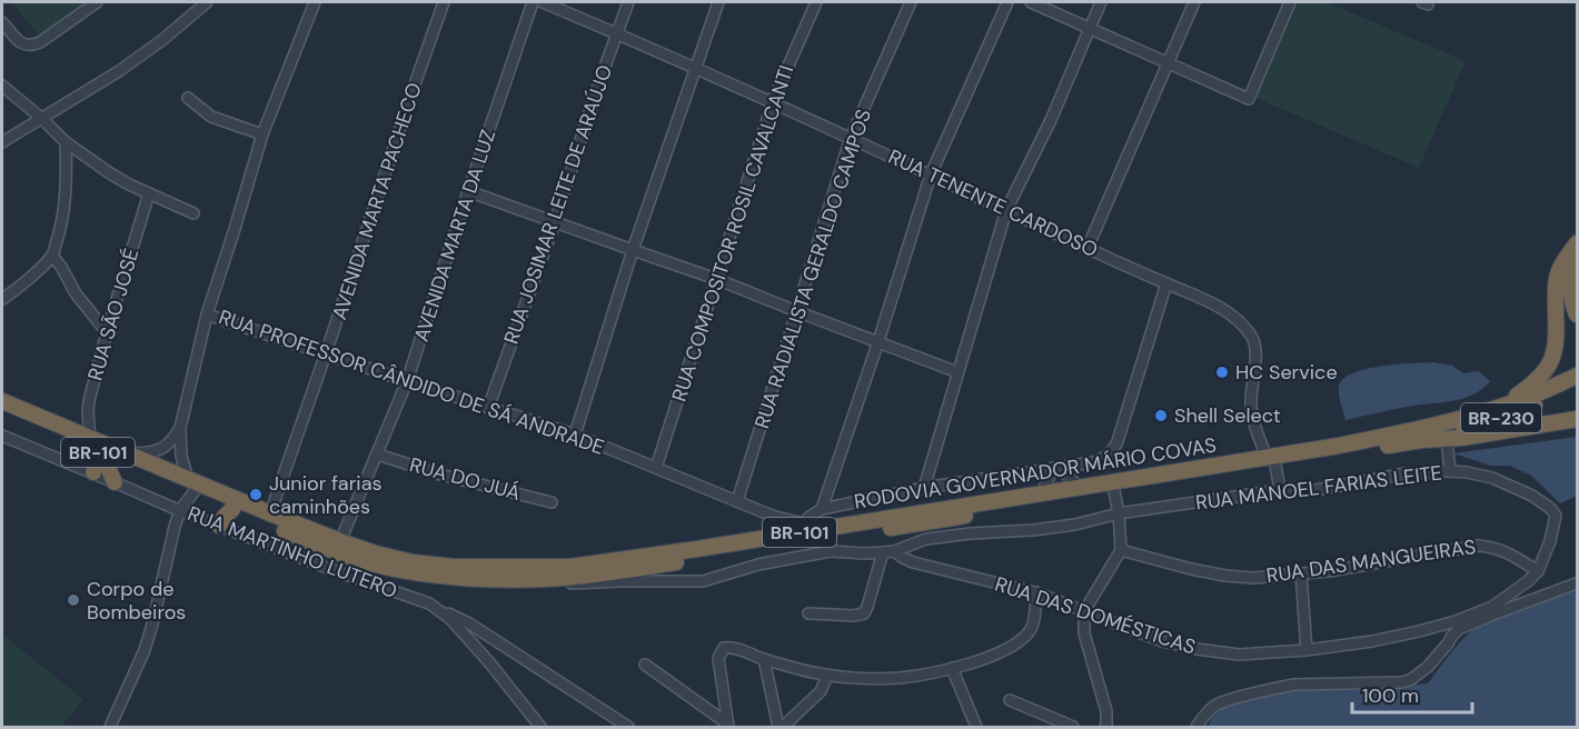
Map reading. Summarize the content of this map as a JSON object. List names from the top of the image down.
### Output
{
  "streets": {
    "highway": ["BR-230", "BR-101", "RODOVIA GOVERNADOR MÁRIO COVAS"],
    "street": [
      "AVENIDA MARTA PACHECO",
      "RUA TENENTE CARDOSO",
      "RUA JOSIMAR LEITE DE ARAÚJO",
      "RUA COMPOSITOR ROSIL CAVALCANTI",
      "AVENIDA MARTA DA LUZ",
      "RUA RADIALISTA GERALDO CAMPOS",
      "RUA SÃO JOSÉ",
      "RUA PROFESSOR CÂNDIDO DE SÁ ANDRADE",
      "RUA DO JUÁ",
      "RUA MANOEL FARIAS LEITE",
      "RUA MARTINHO LUTERO",
      "RUA DAS MANGUEIRAS",
      "RUA DAS DOMÉSTICAS"
    ]
  },
  "crossings": [
    ["AVENIDA MARTA PACHECO", "RUA PROFESSOR CÂNDIDO DE SÁ ANDRADE"],
    ["AVENIDA MARTA PACHECO", "RODOVIA GOVERNADOR MÁRIO COVAS"],
    ["RUA TENENTE CARDOSO", "RUA JOSIMAR LEITE DE ARAÚJO"],
    ["RUA TENENTE CARDOSO", "RUA COMPOSITOR ROSIL CAVALCANTI"],
    ["RUA TENENTE CARDOSO", "RUA RADIALISTA GERALDO CAMPOS"],
    ["RUA TENENTE CARDOSO", "RODOVIA GOVERNADOR MÁRIO COVAS"],
    ["RUA JOSIMAR LEITE DE ARAÚJO", "RUA PROFESSOR CÂNDIDO DE SÁ ANDRADE"],
    ["RUA COMPOSITOR ROSIL CAVALCANTI", "RUA PROFESSOR CÂNDIDO DE SÁ ANDRADE"],
    ["AVENIDA MARTA DA LUZ", "RUA PROFESSOR CÂNDIDO DE SÁ ANDRADE"],
    ["AVENIDA MARTA DA LUZ", "RODOVIA GOVERNADOR MÁRIO COVAS"],
    ["AVENIDA MARTA DA LUZ", "RUA DO JUÁ"],
    ["RUA RADIALISTA GERALDO CAMPOS", "RUA PROFESSOR CÂNDIDO DE SÁ ANDRADE"],
    ["RUA SÃO JOSÉ", "RODOVIA GOVERNADOR MÁRIO COVAS"],
    ["RUA PROFESSOR CÂNDIDO DE SÁ ANDRADE", "RODOVIA GOVERNADOR MÁRIO COVAS"],
    ["BR-230", "RODOVIA GOVERNADOR MÁRIO COVAS"],
    ["RODOVIA GOVERNADOR MÁRIO COVAS", "RUA MANOEL FARIAS LEITE"],
    ["RUA MANOEL FARIAS LEITE", "RUA DAS DOMÉSTICAS"],
    ["RUA DAS MANGUEIRAS", "RUA DAS DOMÉSTICAS"]
  ],
  "places": [
    "HC Service",
    "Shell Select",
    "Junior farias caminhões",
    "Corpo de Bombeiros"
  ],
  "scale_bar": "100 m"
}
